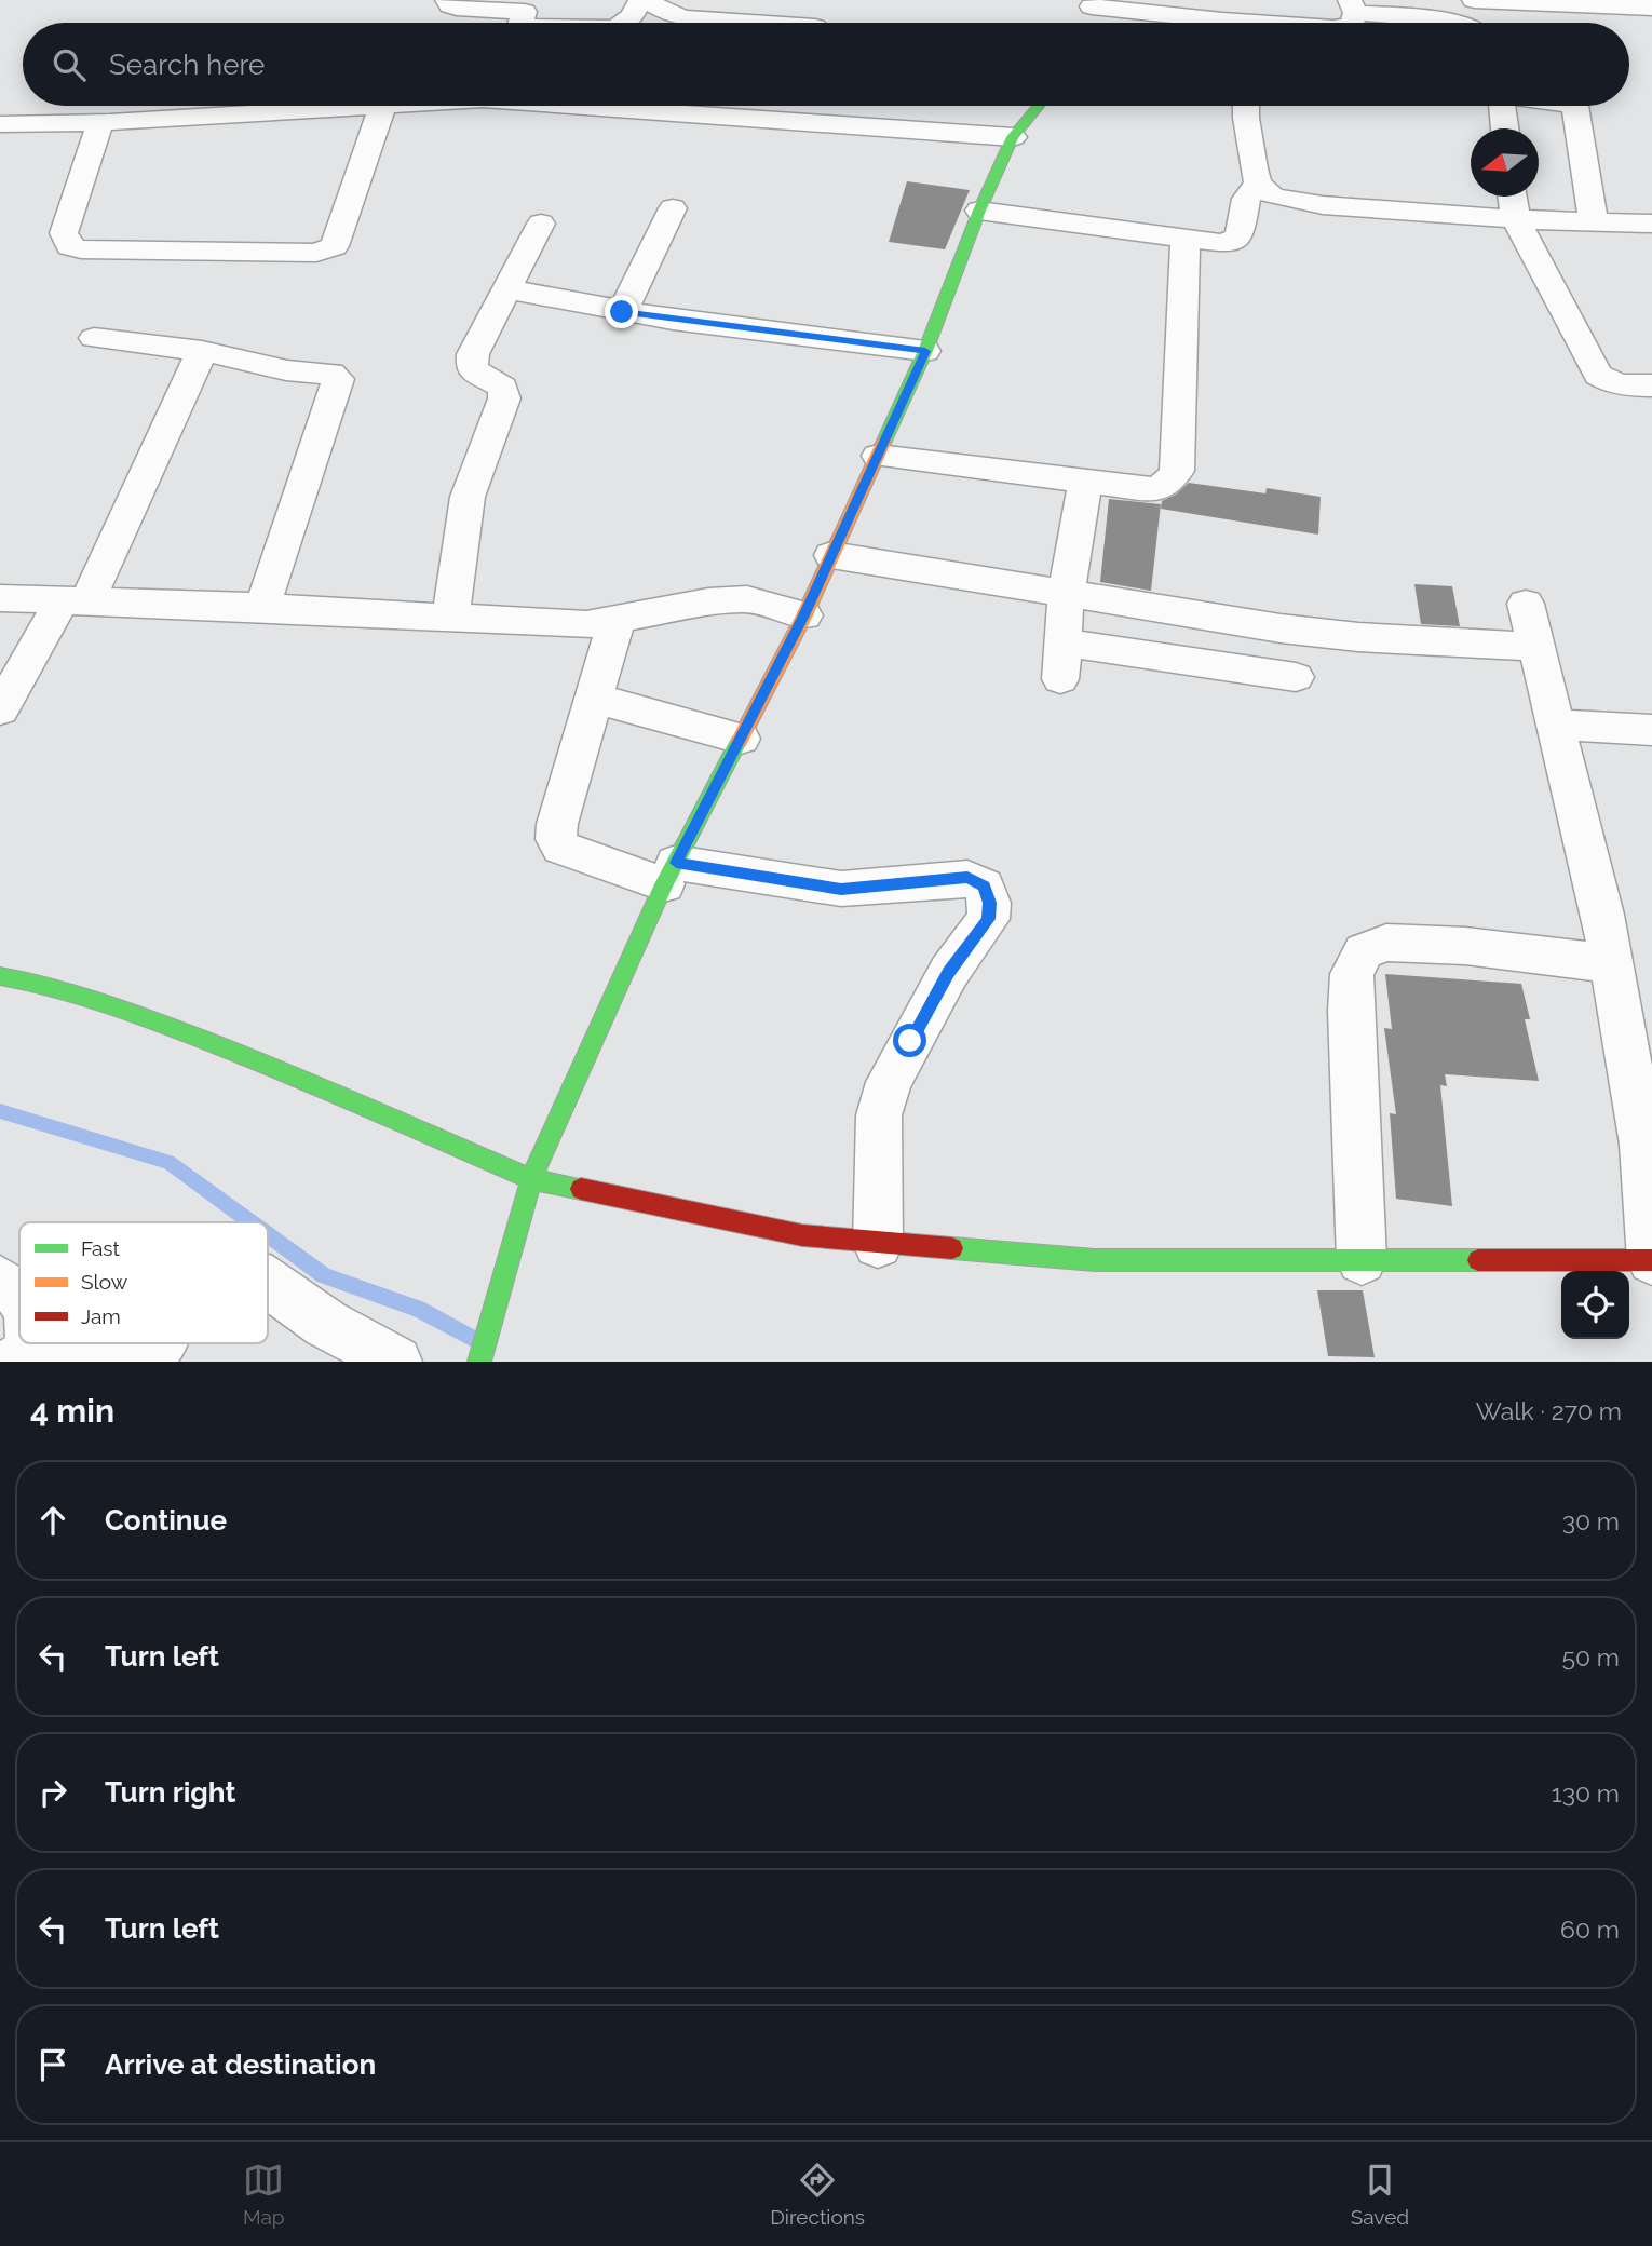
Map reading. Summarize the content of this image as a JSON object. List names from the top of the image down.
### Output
{
  "legend": ["Fast", "Slow", "Jam"],
  "north": "left",
  "page": {
    "search": "Search here",
    "heading": ["4 min", "Walk · 270 m"],
    "list": [
      ["Continue", "30 m"],
      ["Turn left", "50 m"],
      ["Turn right", "130 m"],
      ["Turn left", "60 m"],
      "Arrive at destination"
    ],
    "nav": ["Map", "Directions", "Saved"]
  }
}
